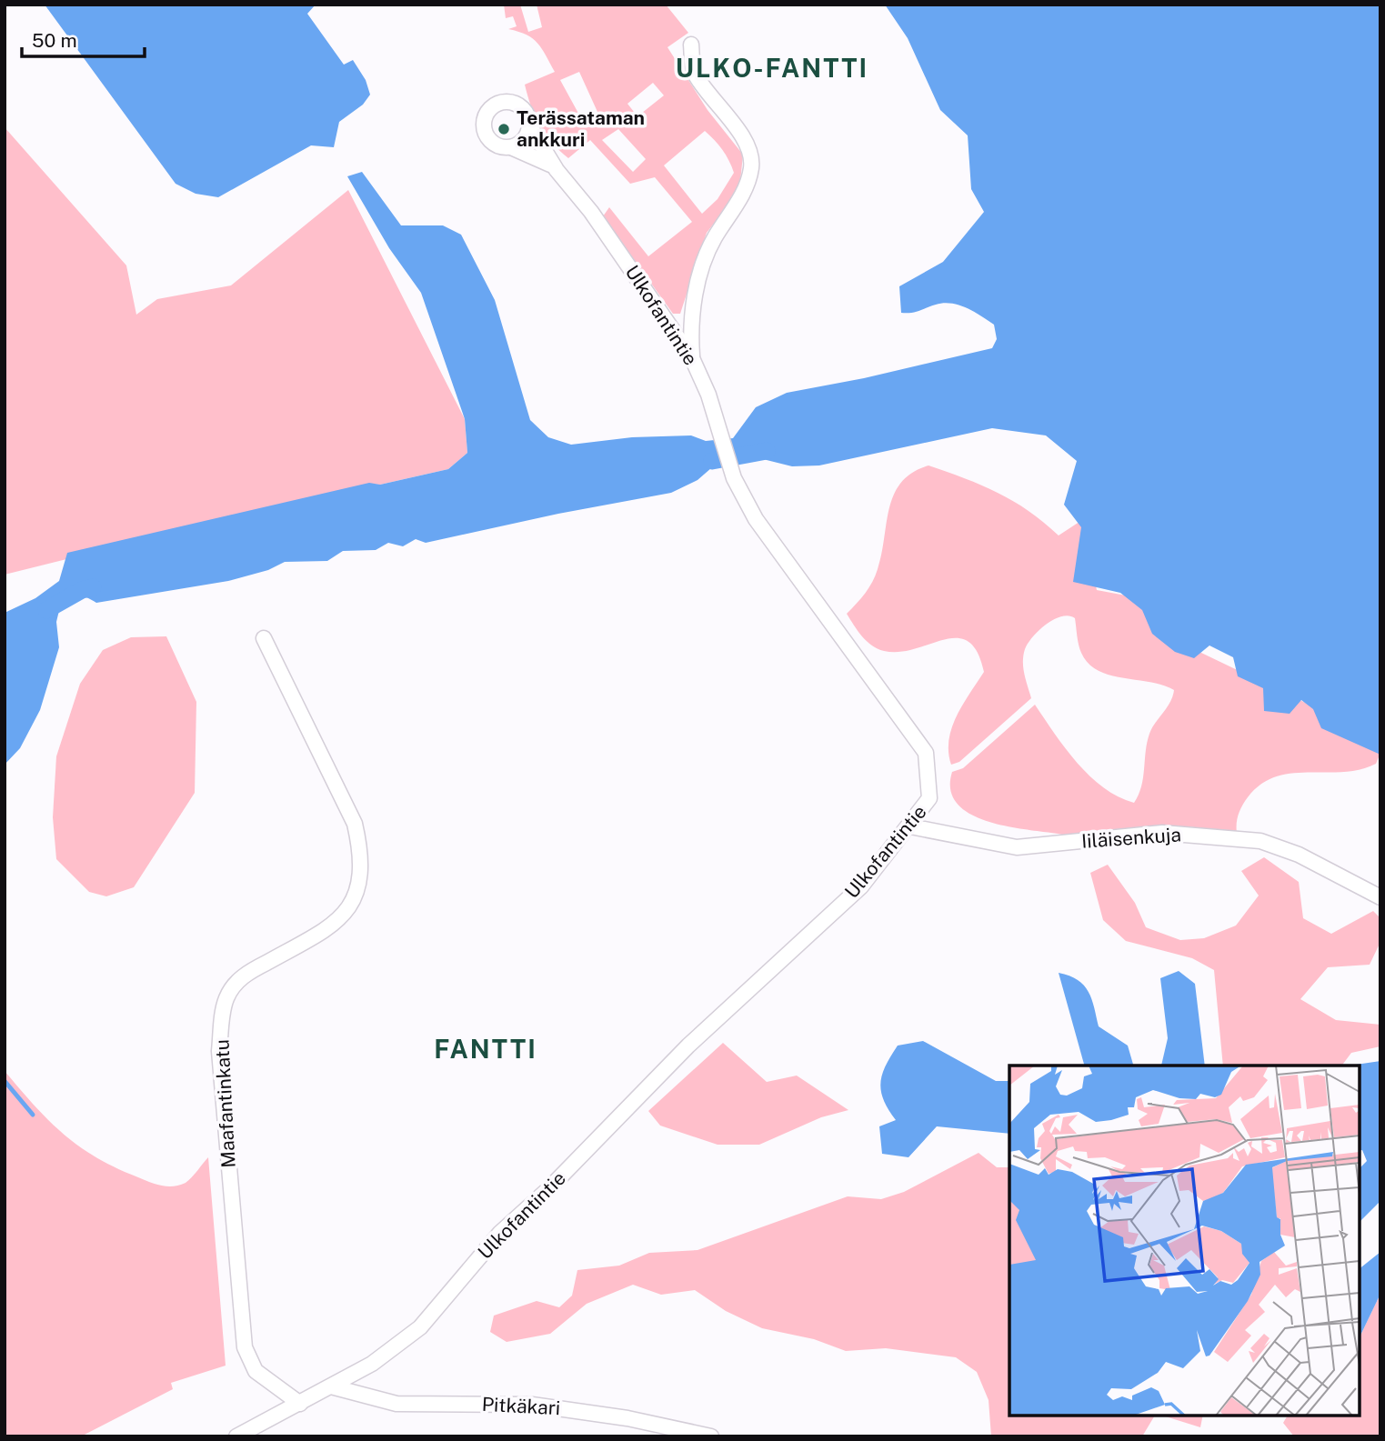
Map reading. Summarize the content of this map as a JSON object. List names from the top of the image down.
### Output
{
  "streets": {
    "street": [
      "Ulkofantintie",
      "Iiläisenkuja",
      "Maafantinkatu",
      "Pitkäkari"
    ]
  },
  "crossings": [
    ["Ulkofantintie", "Iiläisenkuja"],
    ["Ulkofantintie", "Maafantinkatu"],
    ["Ulkofantintie", "Pitkäkari"]
  ],
  "districts": ["ULKO-FANTTI", "FANTTI"],
  "places": ["Terässataman ankkuri"],
  "scale_bar": "50 m"
}
